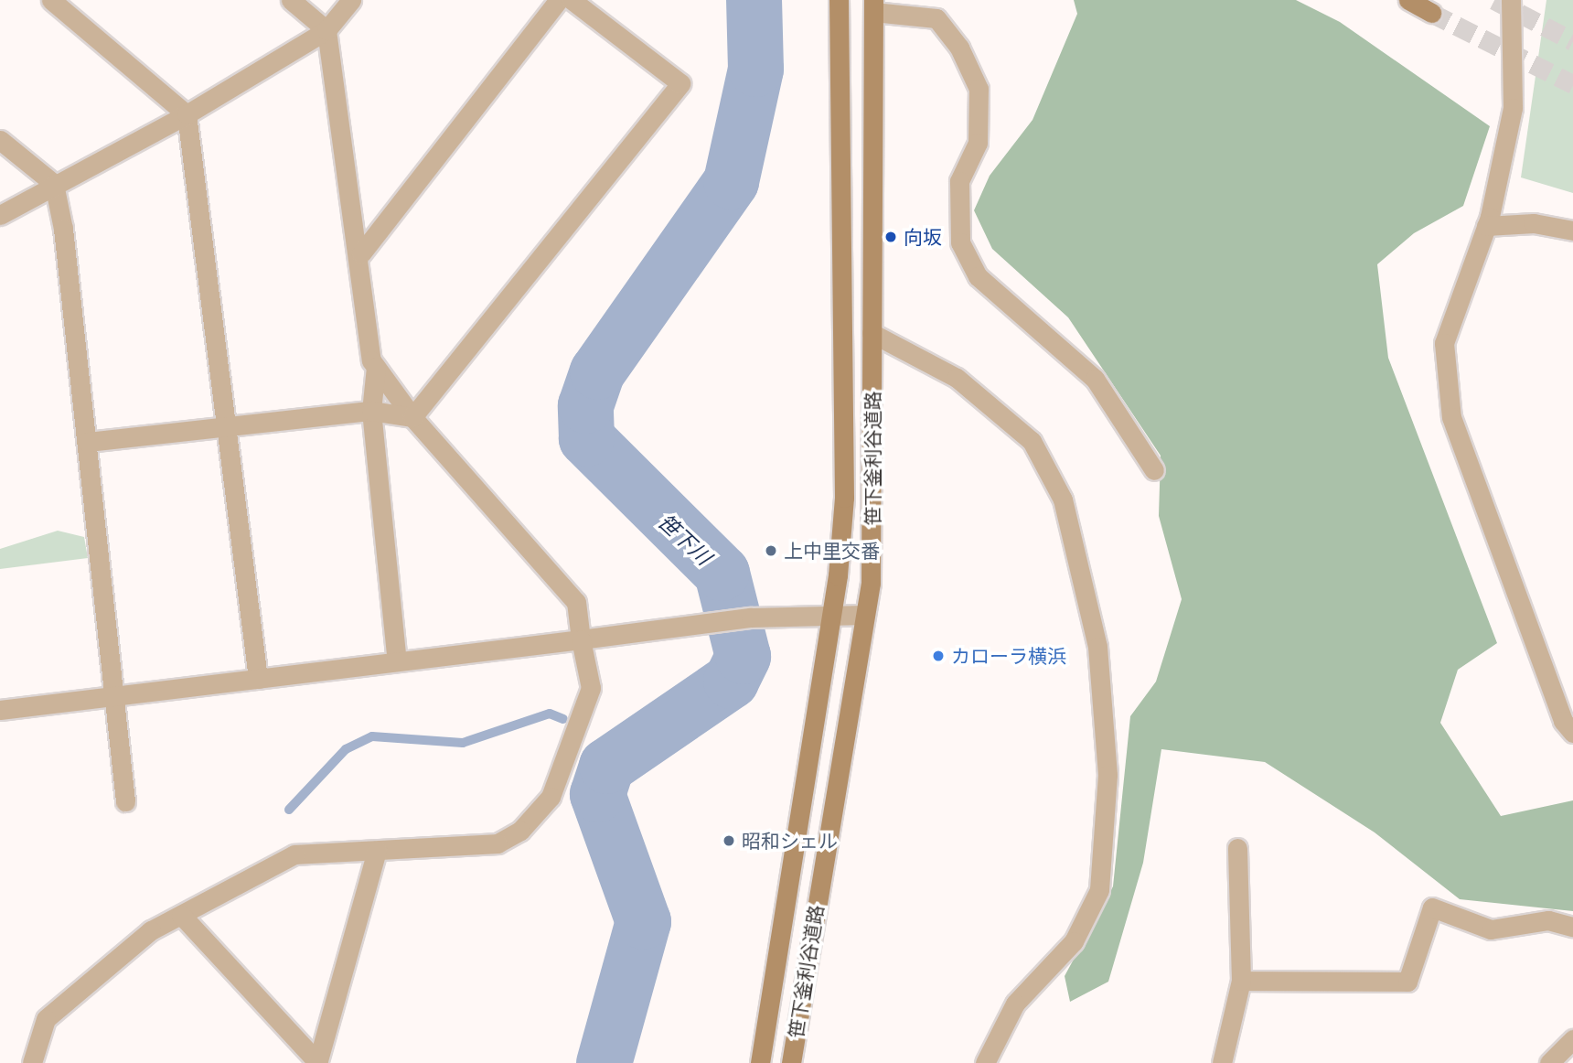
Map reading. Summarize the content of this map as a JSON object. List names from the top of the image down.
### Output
{
  "streets": {
    "street": ["笹下釜利谷道路"]
  },
  "water": ["笹下川"],
  "places": [
    "向坂",
    "上中里交番",
    "カローラ横浜",
    "昭和シェル"
  ]
}
